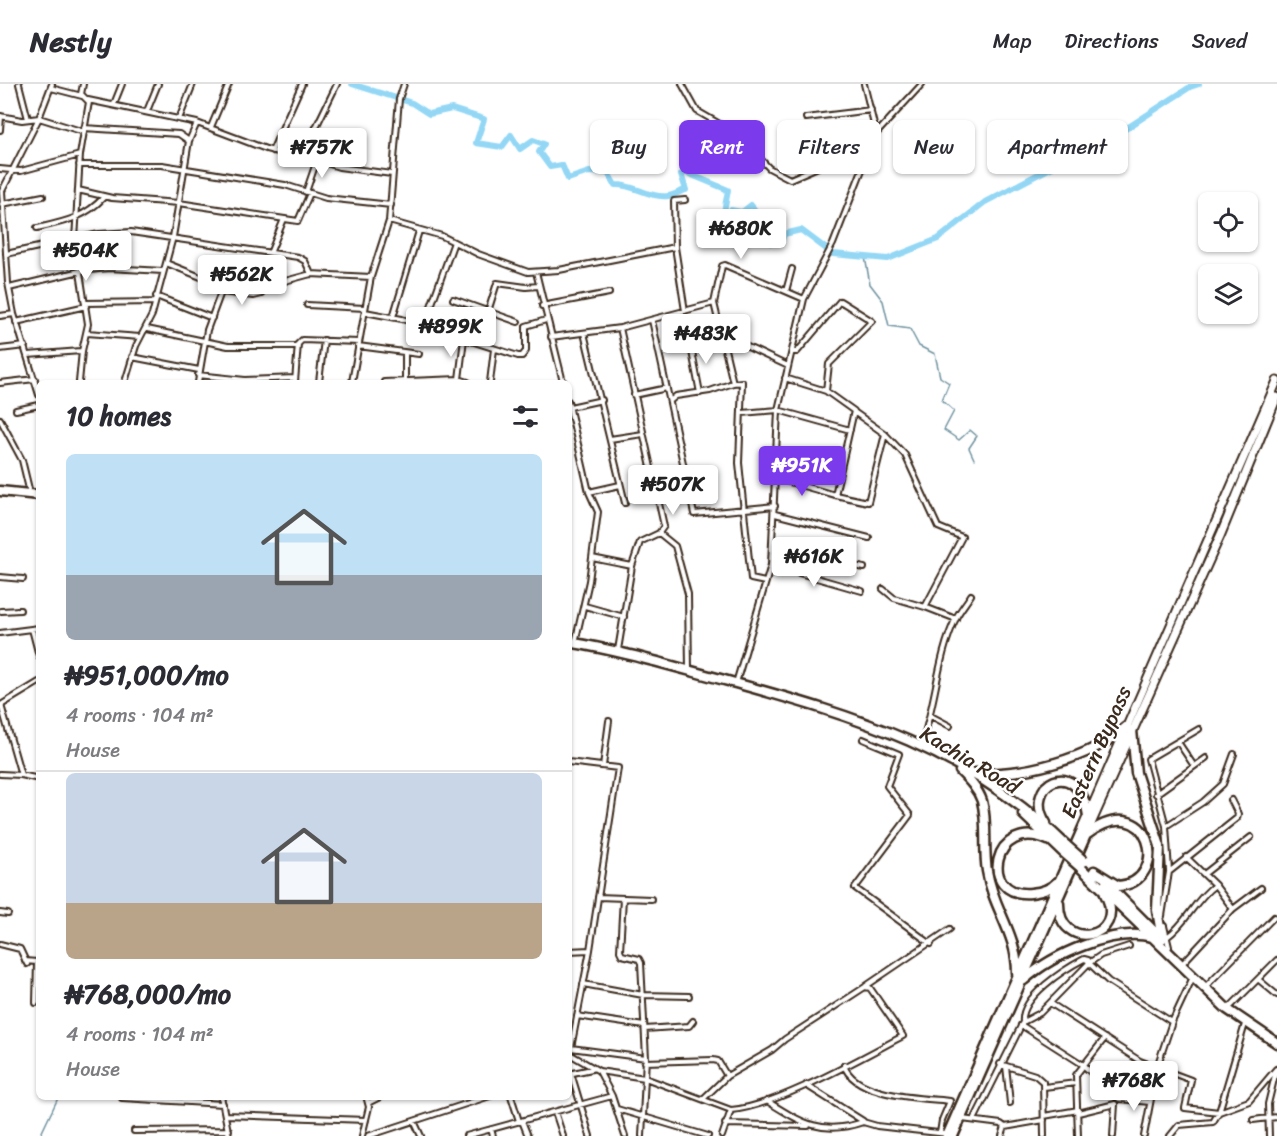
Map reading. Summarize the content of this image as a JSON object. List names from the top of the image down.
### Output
{
  "streets": {
    "highway": ["Eastern Bypass", "Kachia Road"]
  },
  "page": {
    "header": "Nestly",
    "nav": ["Map", "Directions", "Saved"],
    "chip": [
      "Buy",
      "Rent",
      "Filters",
      "New",
      "Apartment"
    ],
    "price": [
      "₦757K",
      "₦680K",
      "₦504K",
      "₦562K",
      "₦899K",
      "₦483K",
      "₦951K",
      "₦507K",
      "₦616K",
      "₦768K"
    ],
    "heading": "10 homes",
    "list": [
      {
        "name": "₦951,000/mo",
        "note": "4 rooms · 104 m² · House"
      },
      {
        "name": "₦768,000/mo",
        "note": "4 rooms · 104 m² · House"
      }
    ]
  }
}
